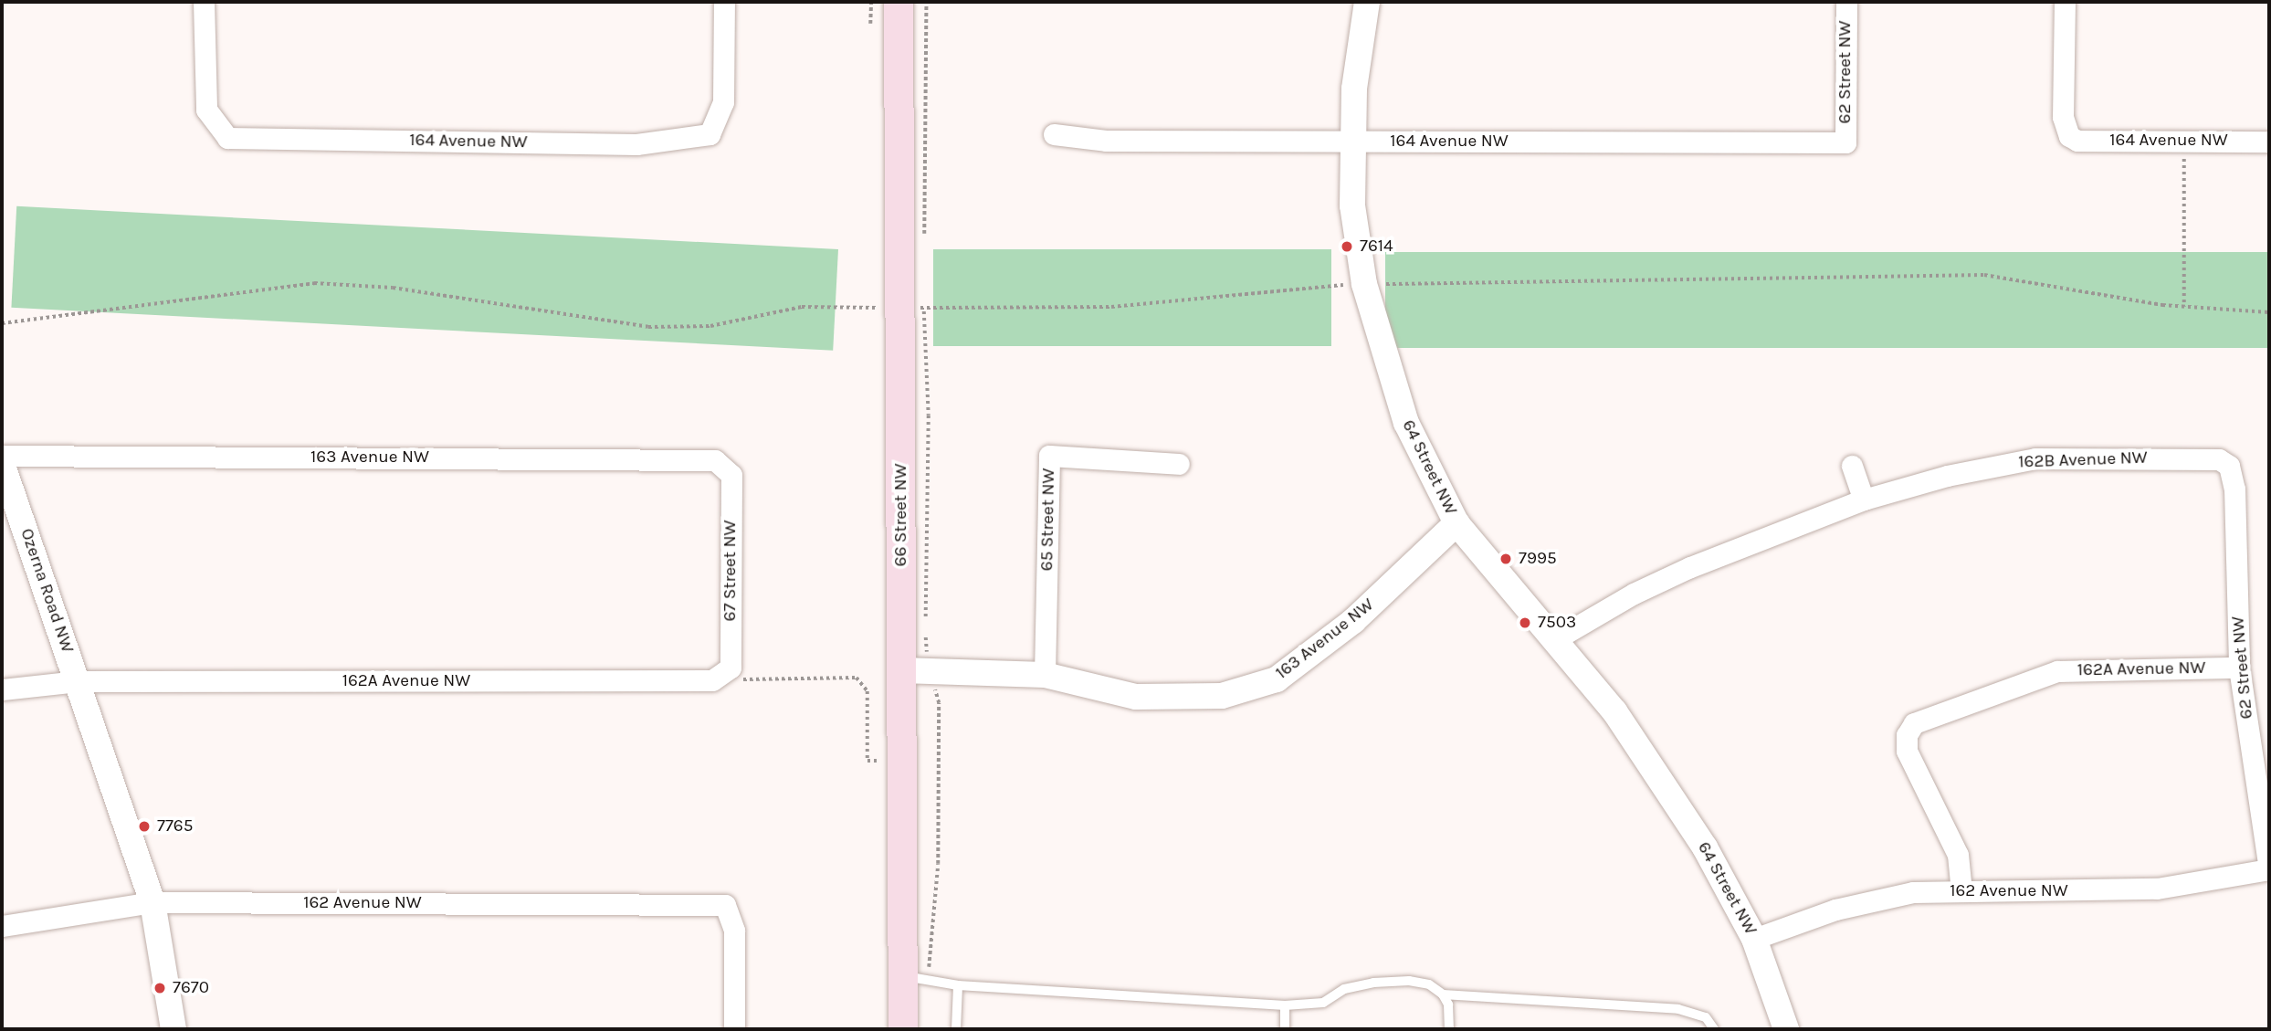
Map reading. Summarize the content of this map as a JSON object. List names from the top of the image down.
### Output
{
  "streets": {
    "main road": ["66 Street NW"],
    "street": [
      "62 Street NW",
      "164 Avenue NW",
      "163 Avenue NW",
      "162B Avenue NW",
      "64 Street NW",
      "65 Street NW",
      "67 Street NW",
      "Ozerna Road NW",
      "162A Avenue NW",
      "162 Avenue NW"
    ]
  },
  "crossings": [
    ["62 Street NW", "164 Avenue NW"],
    ["62 Street NW", "162B Avenue NW"],
    ["62 Street NW", "162A Avenue NW"],
    ["62 Street NW", "162 Avenue NW"],
    ["164 Avenue NW", "64 Street NW"],
    ["163 Avenue NW", "64 Street NW"],
    ["163 Avenue NW", "66 Street NW"],
    ["163 Avenue NW", "65 Street NW"],
    ["163 Avenue NW", "67 Street NW"],
    ["162B Avenue NW", "64 Street NW"],
    ["64 Street NW", "162 Avenue NW"],
    ["67 Street NW", "162A Avenue NW"],
    ["Ozerna Road NW", "162A Avenue NW"],
    ["Ozerna Road NW", "162 Avenue NW"],
    ["162A Avenue NW", "162 Avenue NW"]
  ],
  "places": [
    "7614",
    "7995",
    "7503",
    "7765",
    "7670"
  ]
}
